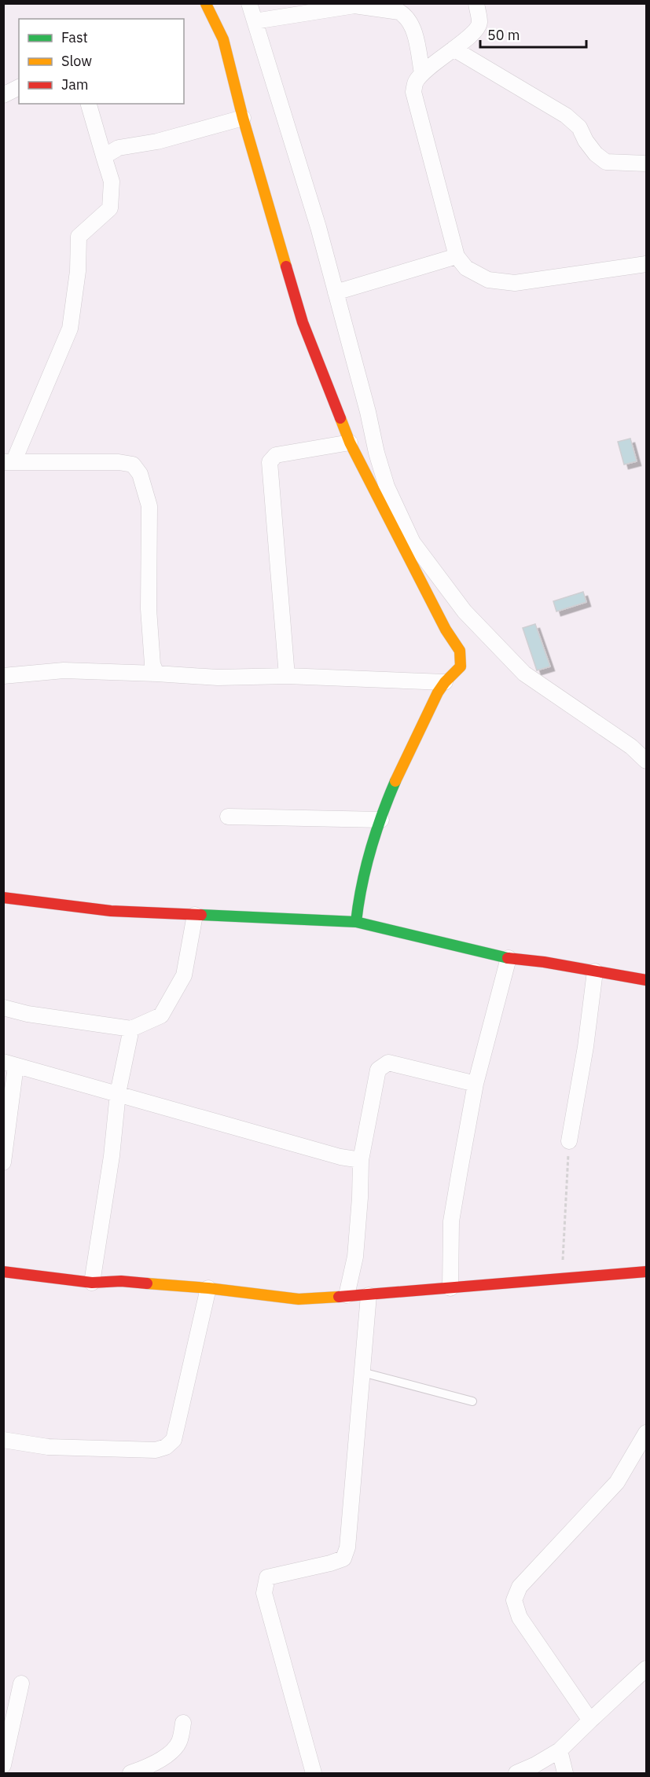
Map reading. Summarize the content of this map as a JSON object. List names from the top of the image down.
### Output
{
  "legend": ["Fast", "Slow", "Jam"],
  "scale_bar": "50 m"
}
